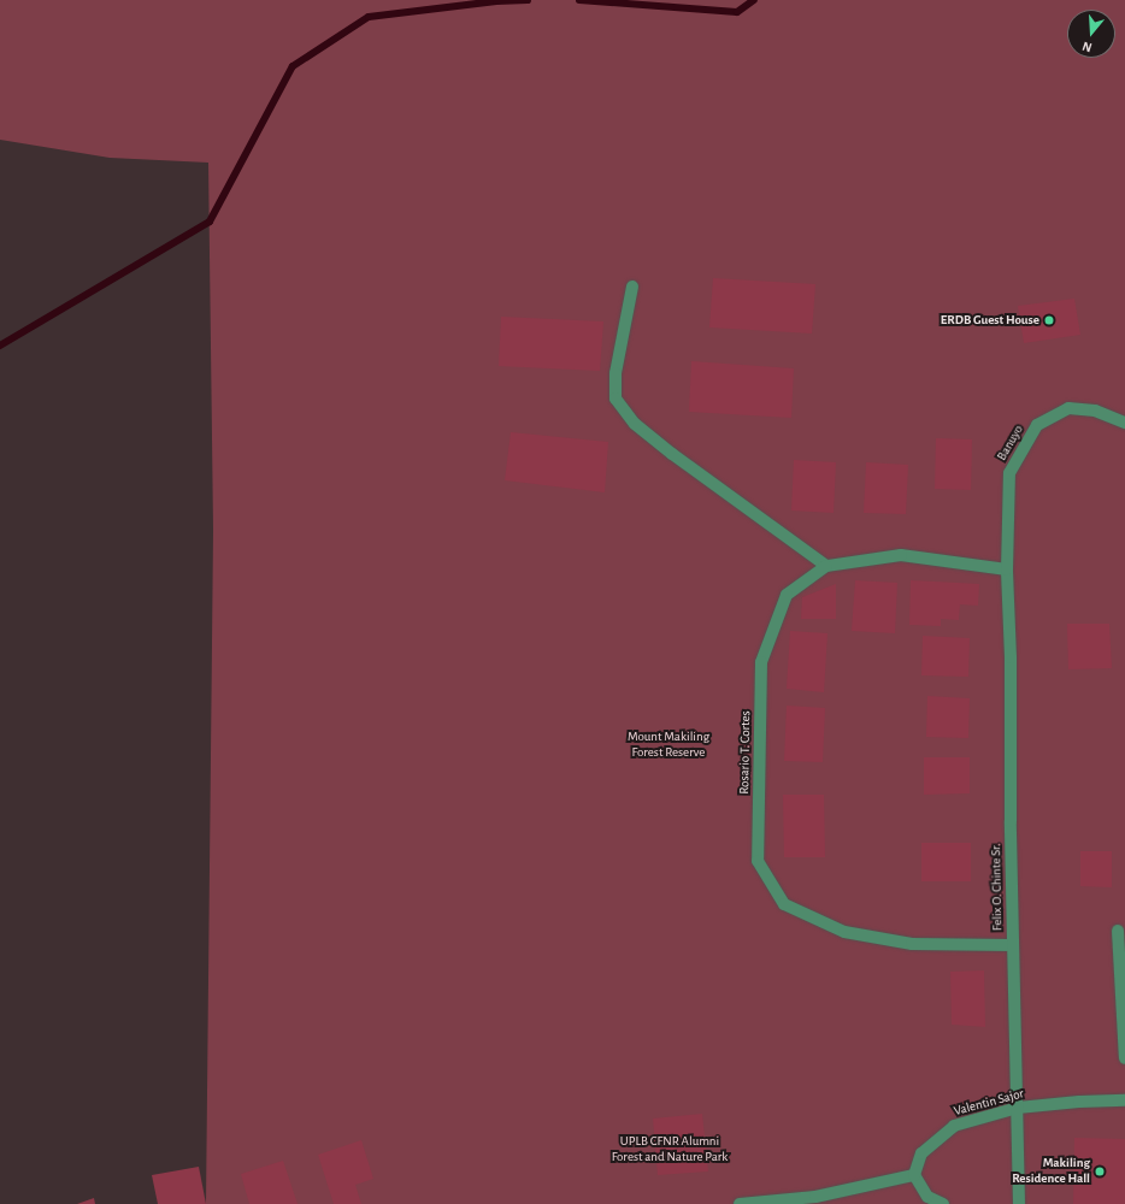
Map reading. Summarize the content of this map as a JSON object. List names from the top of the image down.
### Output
{
  "streets": {
    "street": [
      "Banuyo",
      "Rosario T. Cortes",
      "Felix O. Chinte Sr.",
      "Valentin Sajor"
    ]
  },
  "crossings": [
    ["Banuyo", "Rosario T. Cortes"],
    ["Banuyo", "Felix O. Chinte Sr."],
    ["Rosario T. Cortes", "Felix O. Chinte Sr."],
    ["Felix O. Chinte Sr.", "Valentin Sajor"]
  ],
  "parks": ["Mount Makiling Forest Reserve", "UPLB CFNR Alumni Forest and Nature Park"],
  "places": ["ERDB Guest House", "Makiling Residence Hall"],
  "north": "bottom"
}
